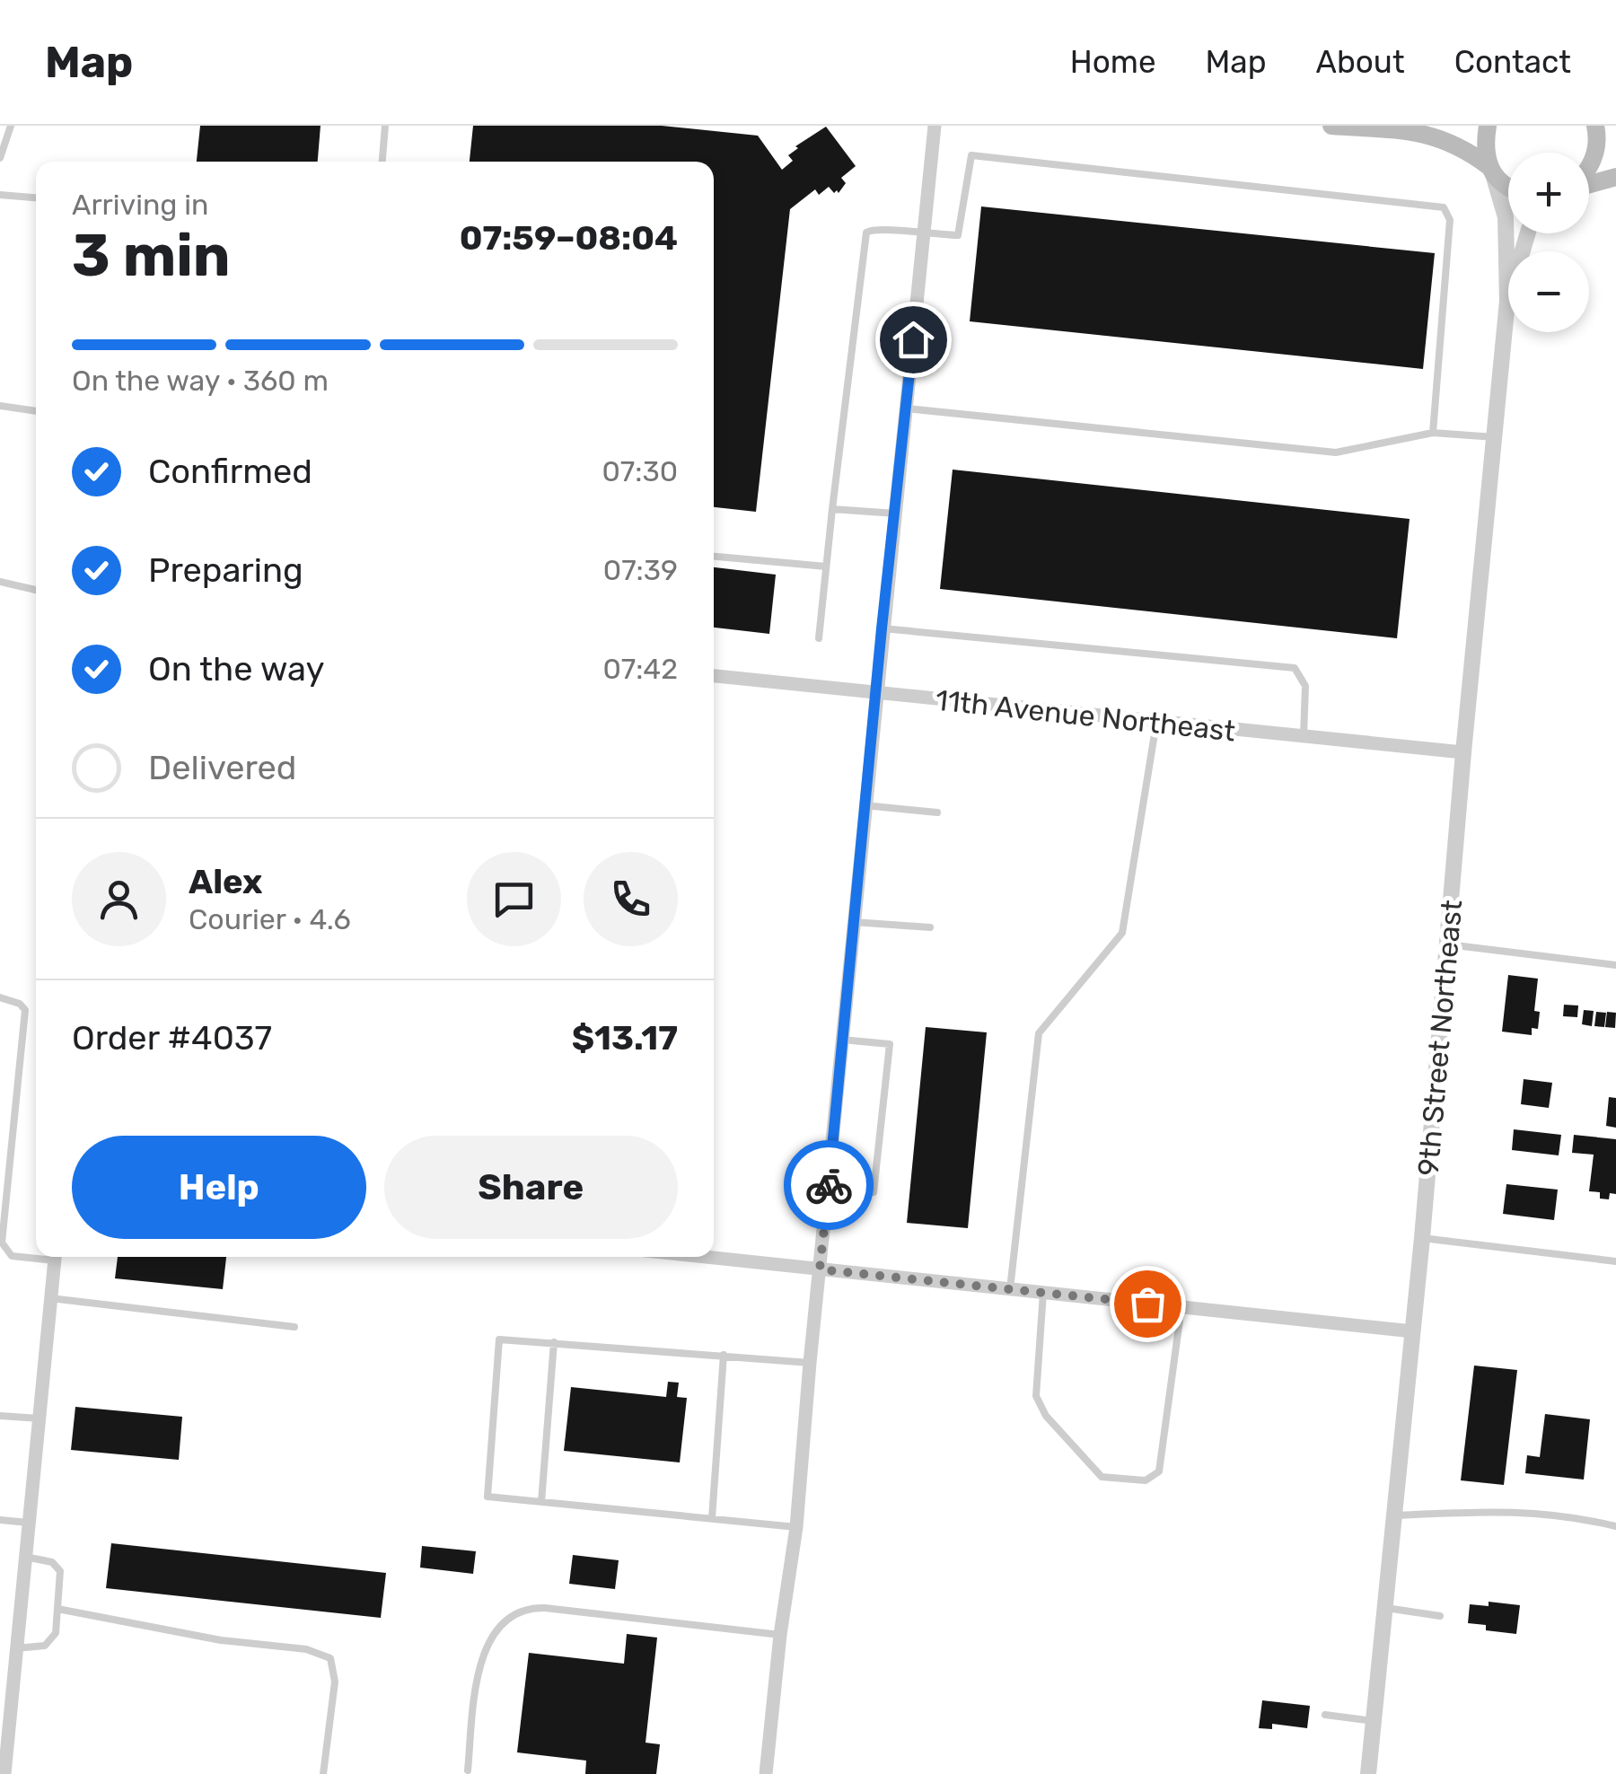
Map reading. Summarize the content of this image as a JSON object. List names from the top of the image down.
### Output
{
  "streets": {
    "street": ["11th Avenue Northeast", "9th Street Northeast"]
  },
  "crossings": [
    ["11th Avenue Northeast", "9th Street Northeast"]
  ],
  "page": {
    "header": "Map",
    "nav": [
      "Home",
      "Map",
      "About",
      "Contact"
    ],
    "map_buttons": ["+", "−"],
    "heading": ["3 min", "Arriving in", "07:59–08:04"],
    "panel": [
      "Alex",
      "Courier · 4.6",
      "Order #4037",
      "$13.17"
    ],
    "bar": "On the way · 360 m",
    "list": [
      ["Confirmed", "07:30"],
      ["Preparing", "07:39"],
      ["On the way", "07:42"],
      "Delivered"
    ],
    "buttons": ["Help", "Share"]
  }
}
